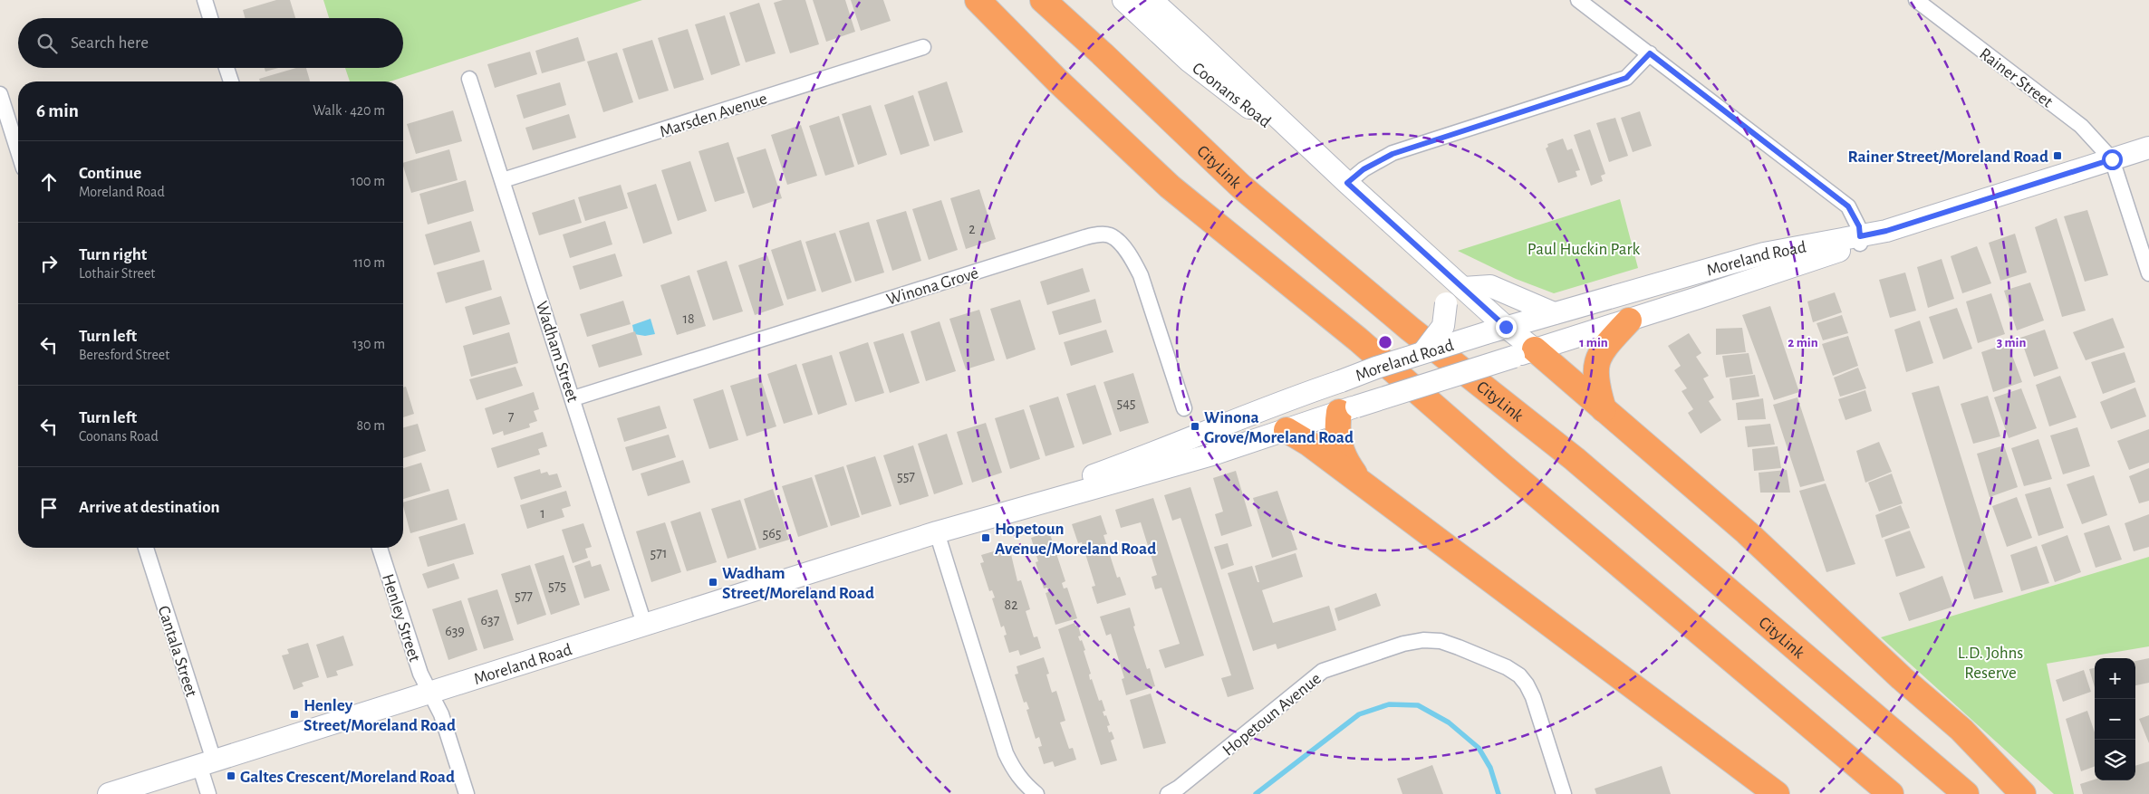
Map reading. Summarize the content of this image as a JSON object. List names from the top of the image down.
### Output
{
  "streets": {
    "highway": ["CityLink"],
    "main road": ["Coonans Road", "Moreland Road"],
    "street": [
      "Rainer Street",
      "Marsden Avenue",
      "Winona Grove",
      "Wadham Street",
      "Henley Street",
      "Cantala Street",
      "Hopetoun Avenue"
    ]
  },
  "crossings": [
    ["Rainer Street", "Moreland Road"],
    ["Coonans Road", "Moreland Road"],
    ["Marsden Avenue", "Wadham Street"],
    ["Moreland Road", "Wadham Street"],
    ["Moreland Road", "Henley Street"],
    ["Moreland Road", "Cantala Street"],
    ["Winona Grove", "Wadham Street"]
  ],
  "parks": ["Paul Huckin Park", "L.D. Johns Reserve"],
  "places": {
    "transit": [
      "Rainer Street/Moreland Road",
      "Winona Grove/Moreland Road",
      "Hopetoun Avenue/Moreland Road",
      "Wadham Street/Moreland Road",
      "Henley Street/Moreland Road",
      "Galtes Crescent/Moreland Road"
    ]
  },
  "house_numbers": [
    "2",
    "18",
    "545",
    "7",
    "557",
    "1",
    "565",
    "571",
    "575",
    "577",
    "82",
    "637",
    "639"
  ],
  "page": {
    "search": "Search here",
    "heading": ["6 min", "Walk · 420 m"],
    "list": [
      ["Continue", "Moreland Road", "100 m"],
      ["Turn right", "Lothair Street", "110 m"],
      ["Turn left", "Beresford Street", "130 m"],
      ["Turn left", "Coonans Road", "80 m"],
      "Arrive at destination"
    ],
    "map_buttons": ["+", "−"]
  },
  "rings": ["1 min", "2 min", "3 min"]
}
